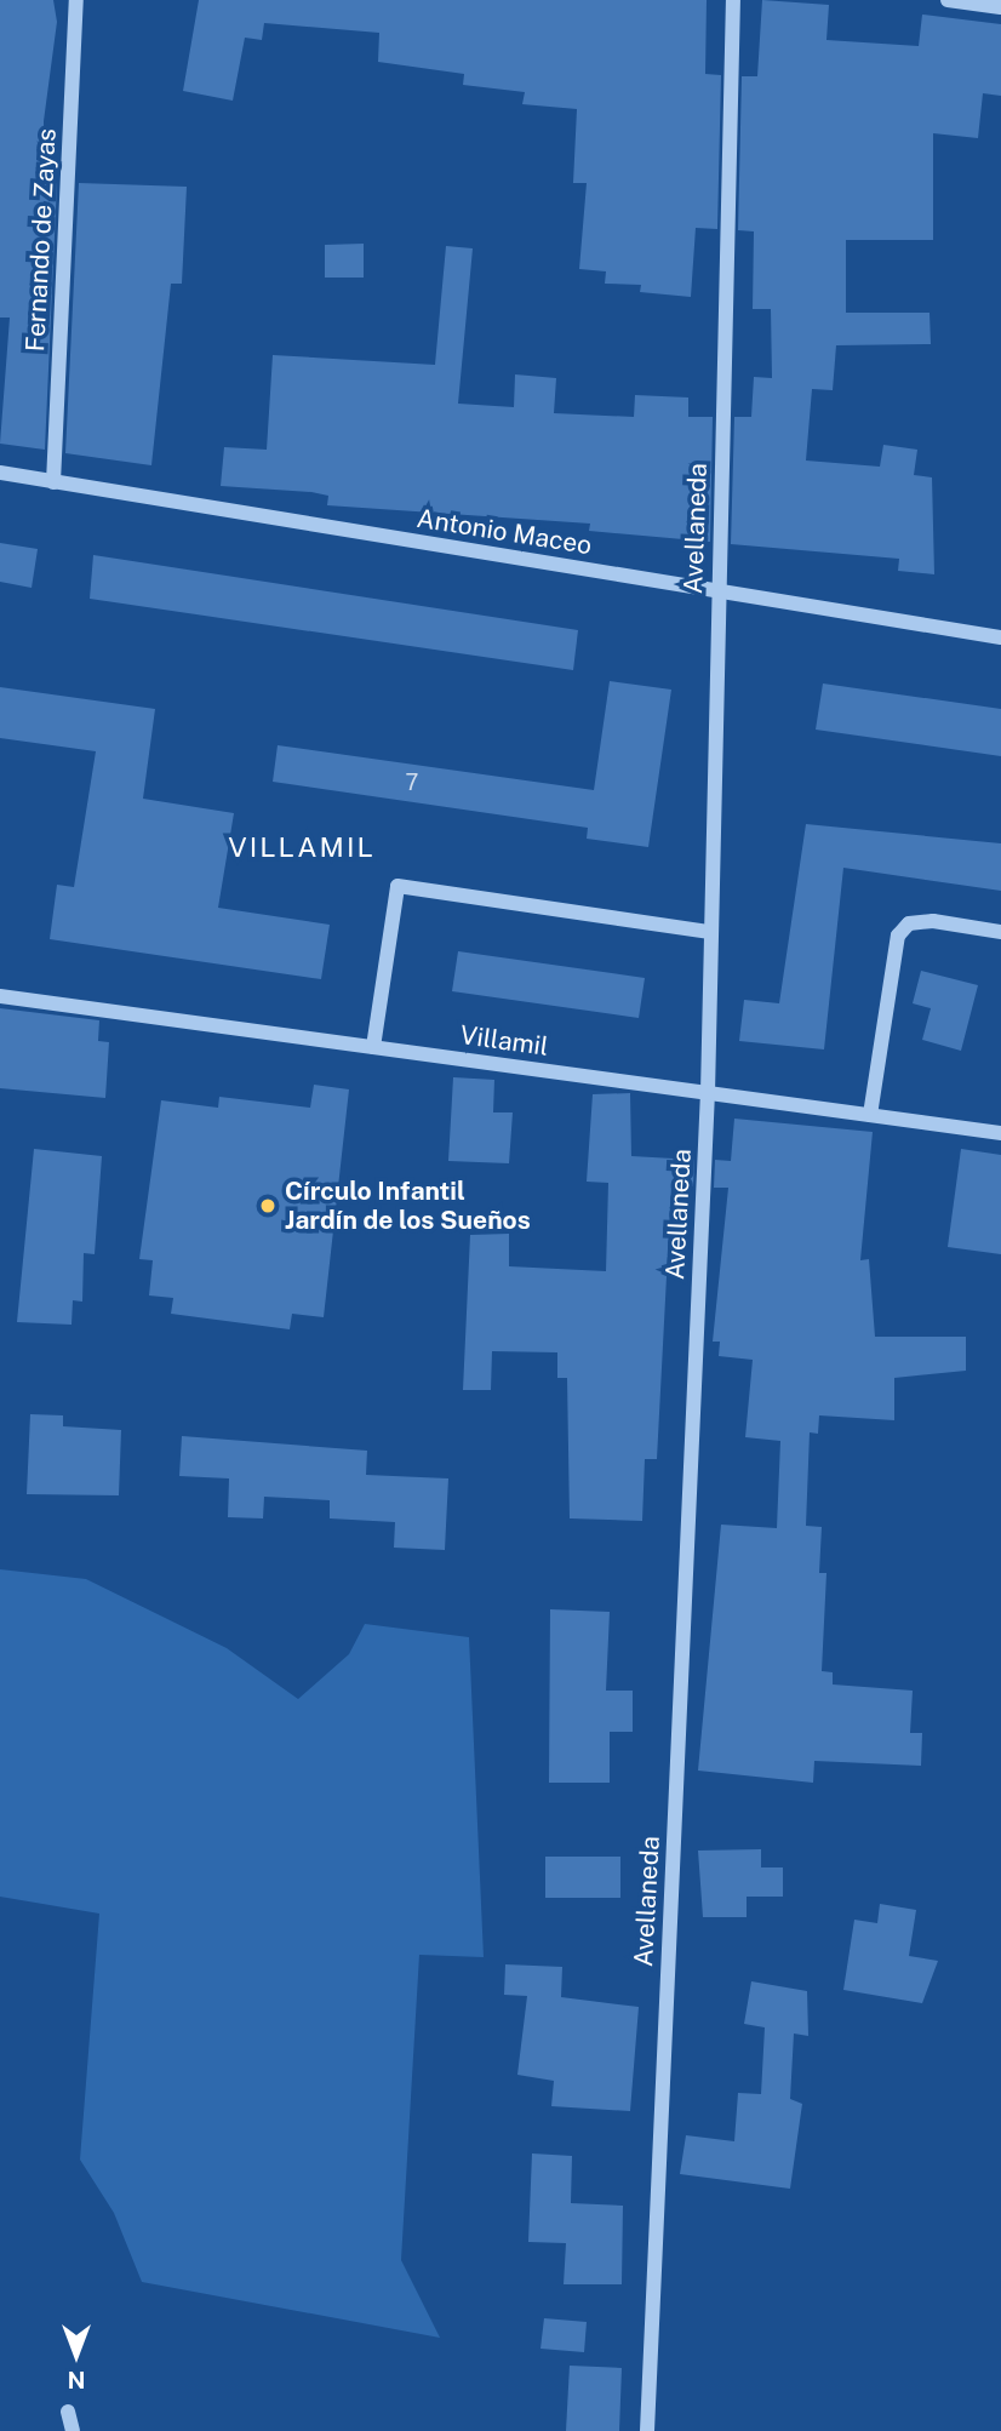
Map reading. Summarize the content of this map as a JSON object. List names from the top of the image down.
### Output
{
  "streets": {
    "street": [
      "Fernando de Zayas",
      "Avellaneda",
      "Antonio Maceo",
      "Villamil"
    ]
  },
  "crossings": [
    ["Fernando de Zayas", "Antonio Maceo"],
    ["Avellaneda", "Antonio Maceo"],
    ["Avellaneda", "Villamil"]
  ],
  "districts": ["VILLAMIL"],
  "places": ["Círculo Infantil Jardín de los Sueños"],
  "house_numbers": ["7"],
  "north": "bottom"
}
